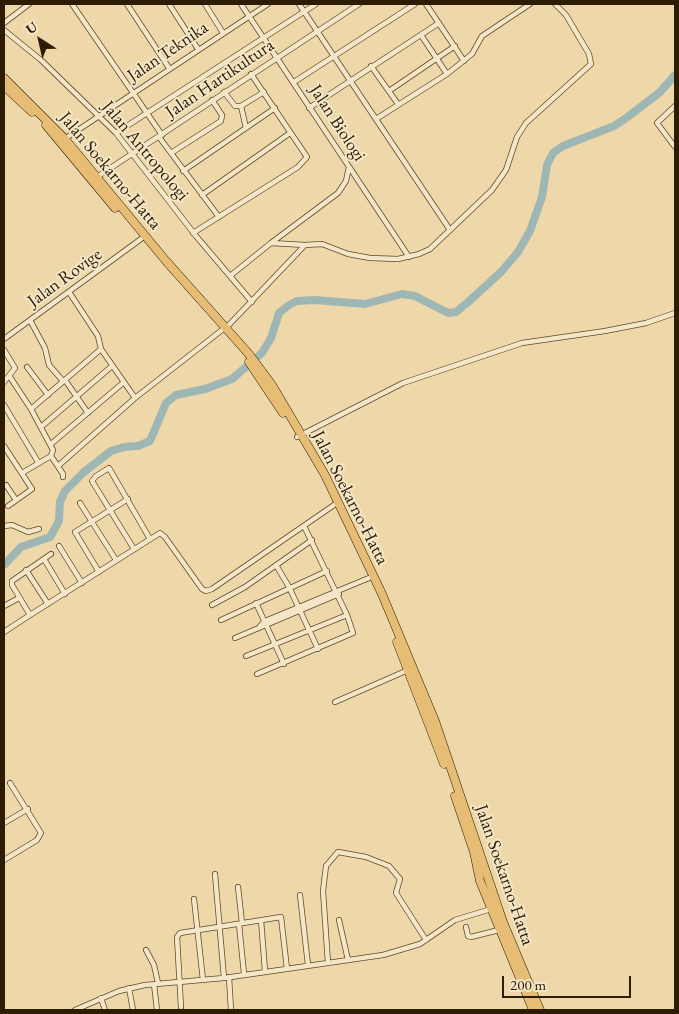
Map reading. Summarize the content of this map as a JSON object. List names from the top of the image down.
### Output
{
  "streets": {
    "main road": ["Jalan Soekarno-Hatta"],
    "street": [
      "Jalan Teknika",
      "Jalan Hartikultura",
      "Jalan Biologi",
      "Jalan Antropologi",
      "Jalan Rovige"
    ]
  },
  "crossings": [
    ["Jalan Teknika", "Jalan Biologi"],
    ["Jalan Teknika", "Jalan Antropologi"],
    ["Jalan Teknika", "Jalan Soekarno-Hatta"],
    ["Jalan Hartikultura", "Jalan Biologi"],
    ["Jalan Hartikultura", "Jalan Antropologi"],
    ["Jalan Hartikultura", "Jalan Soekarno-Hatta"],
    ["Jalan Soekarno-Hatta", "Jalan Rovige"]
  ],
  "scale_bar": "200 m",
  "north": "top left"
}
